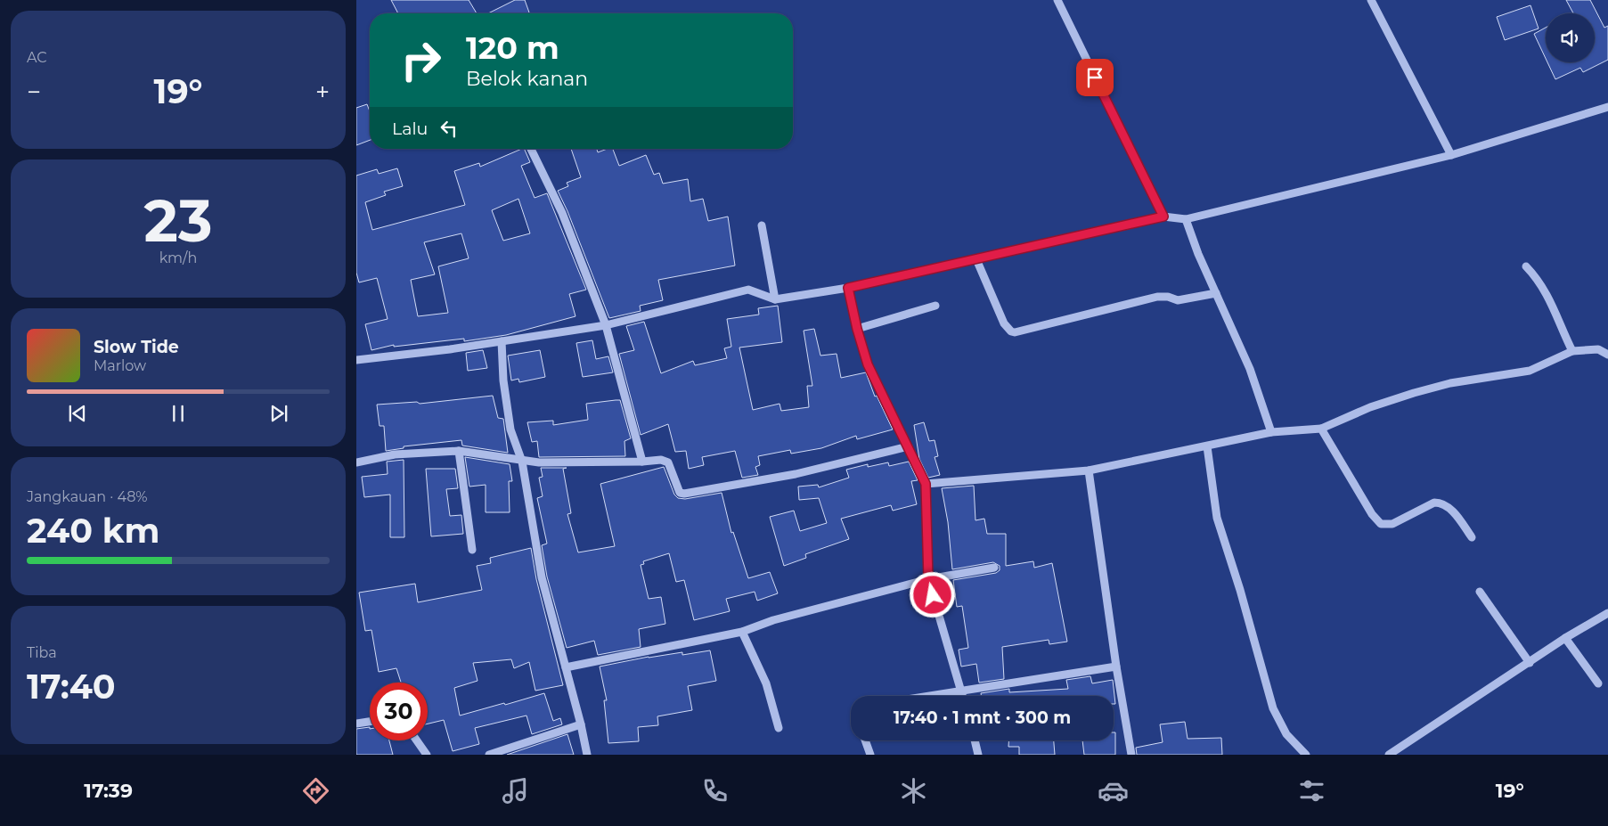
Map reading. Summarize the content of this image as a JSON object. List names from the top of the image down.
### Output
{
  "page": {
    "tile": [
      "AC",
      ["23", "km/h"],
      ["Jangkauan · 48%", "240 km"],
      ["Tiba", "17:40"]
    ],
    "turn": ["120 m", "Belok kanan"],
    "heat": ["−", "19°", "+"],
    "then": "Lalu",
    "song": ["Slow Tide", "Marlow"],
    "limit": "30",
    "trip": "17:40 · 1 mnt · 300 m",
    "tabs": ["17:39", "19°"]
  }
}
